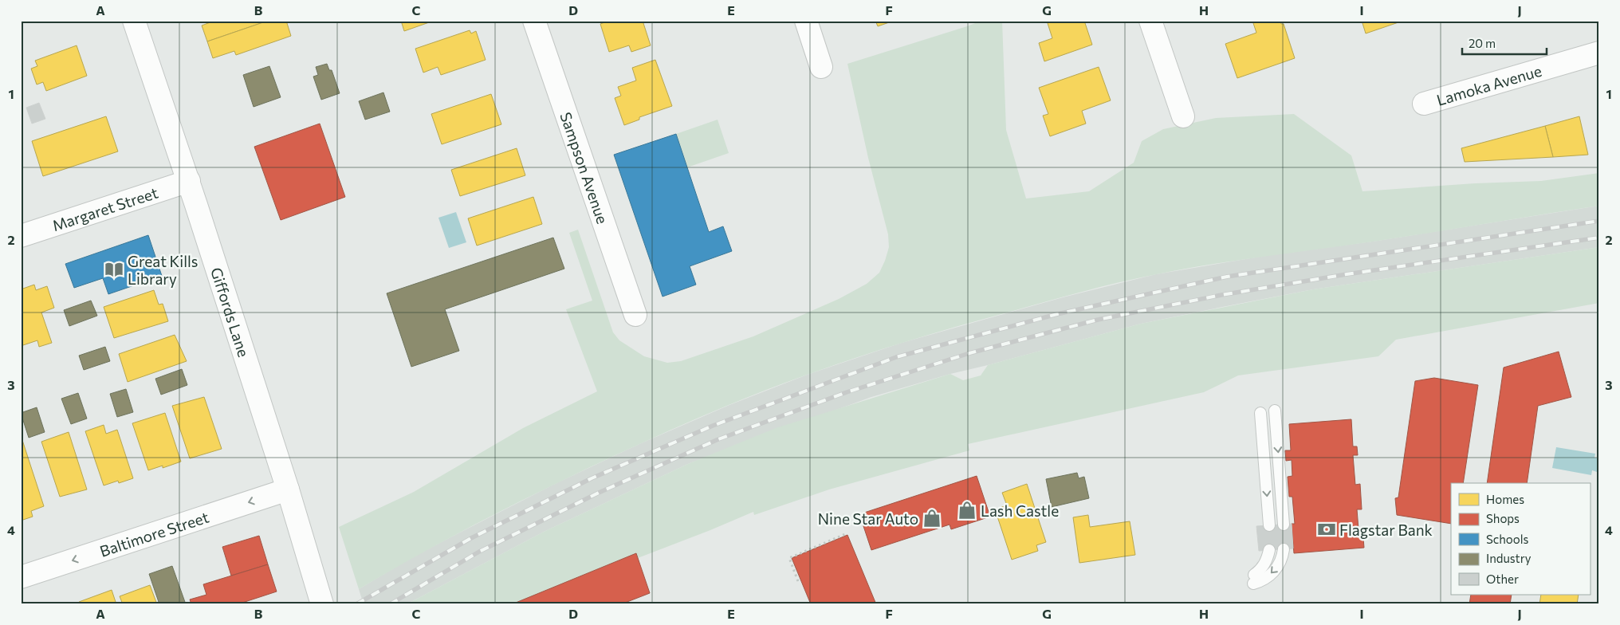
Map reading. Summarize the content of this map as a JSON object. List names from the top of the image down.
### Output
{
  "streets": {
    "street": [
      "Lamoka Avenue",
      "Sampson Avenue",
      "Margaret Street",
      "Giffords Lane",
      "Baltimore Street"
    ]
  },
  "crossings": [
    ["Margaret Street", "Giffords Lane"],
    ["Giffords Lane", "Baltimore Street"]
  ],
  "one_way": ["Baltimore Street"],
  "places": {
    "library": ["Great Kills Library"],
    "shop": ["Lash Castle", "Nine Star Auto"],
    "bank": ["Flagstar Bank"]
  },
  "legend": [
    "Homes",
    "Shops",
    "Schools",
    "Industry",
    "Other"
  ],
  "scale_bar": "20 m",
  "grid": {
    "columns": [
      "A",
      "B",
      "C",
      "D",
      "E",
      "F",
      "G",
      "H",
      "I",
      "J"
    ],
    "rows": [
      "1",
      "2",
      "3",
      "4"
    ]
  }
}
